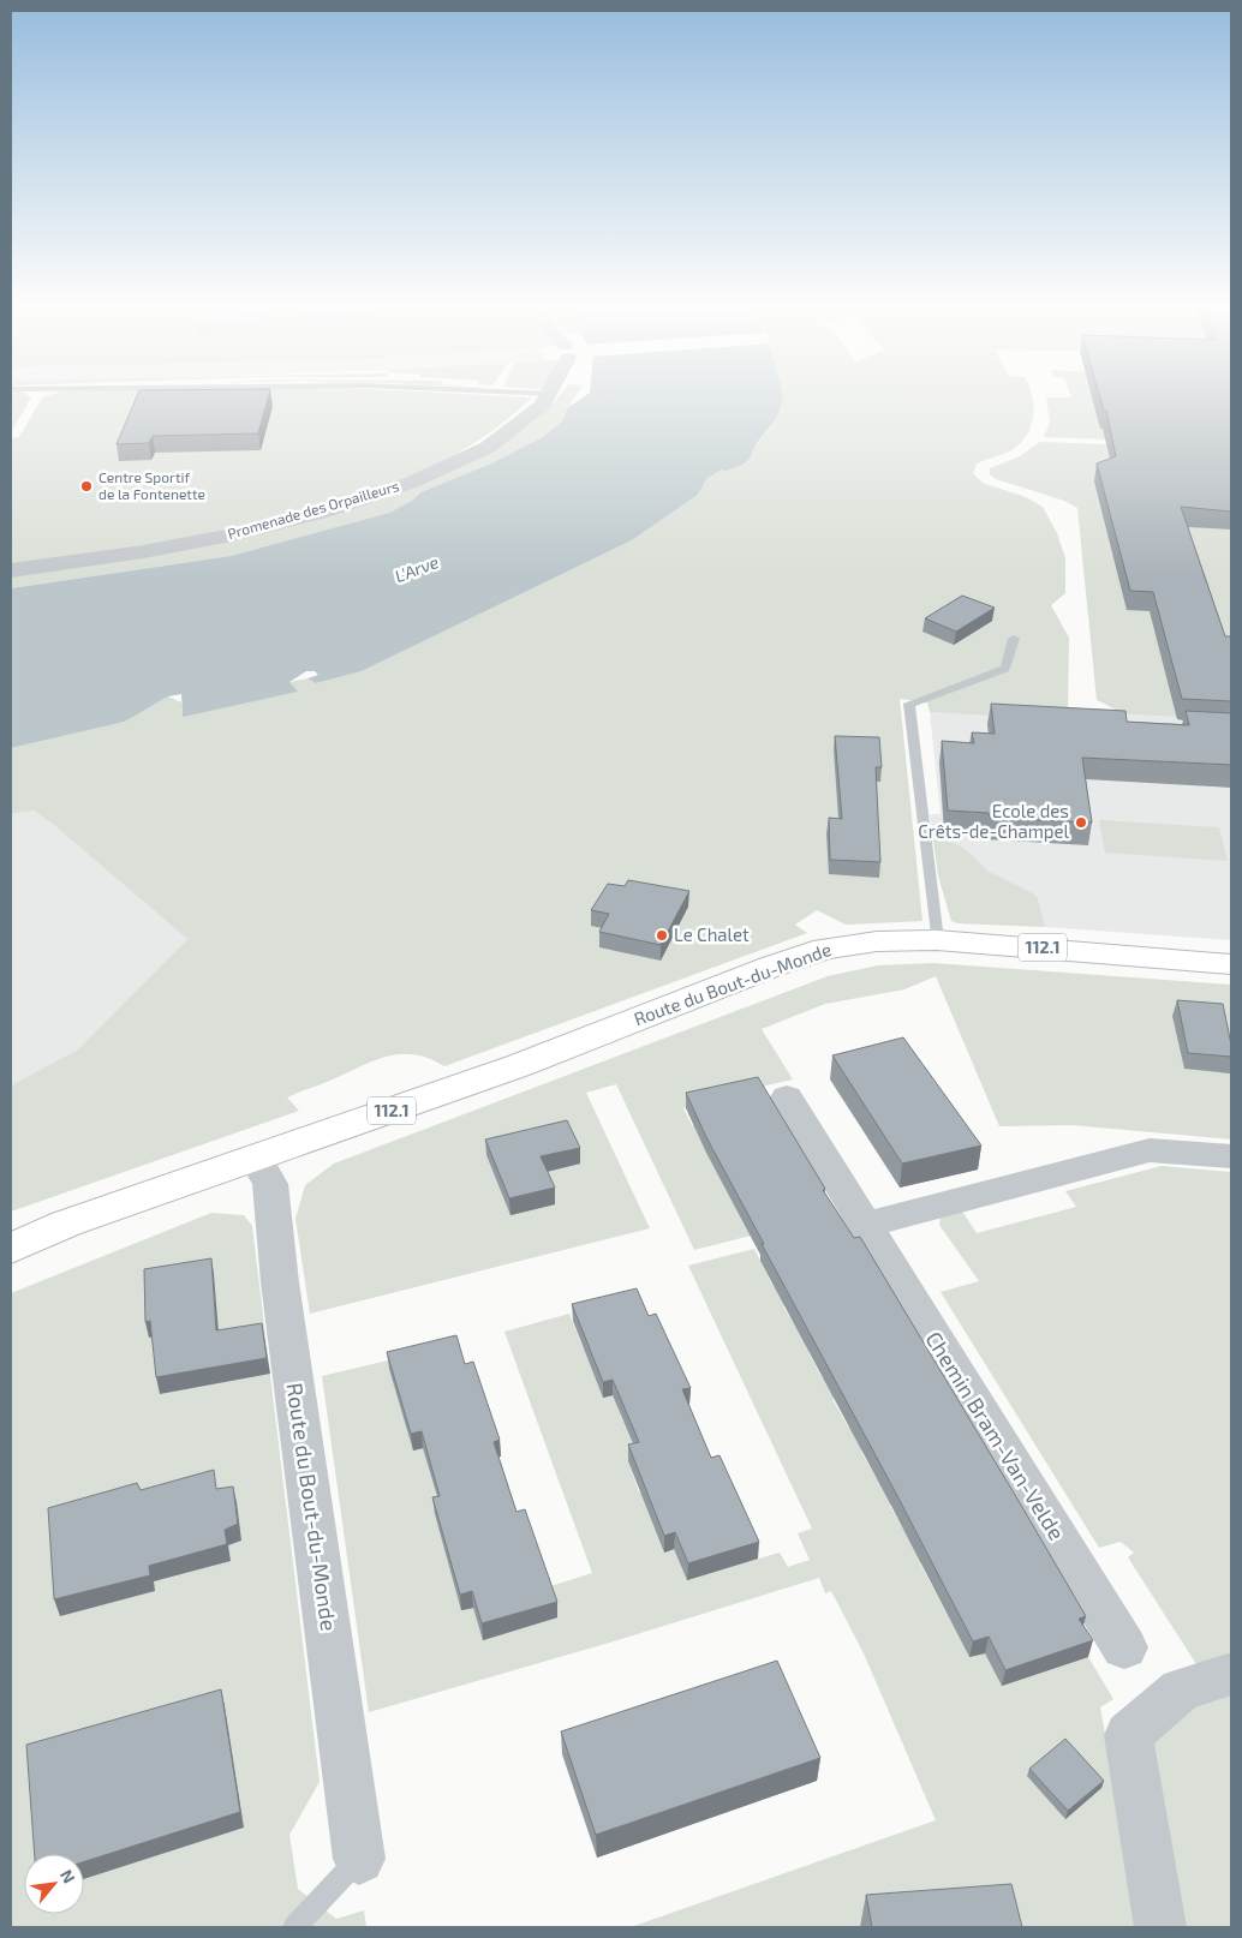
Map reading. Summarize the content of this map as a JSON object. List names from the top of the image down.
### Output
{
  "streets": {
    "main road": ["112.1", "Route du Bout-du-Monde"],
    "street": ["Promenade des Orpailleurs", "Chemin Bram-Van-Velde"]
  },
  "water": ["L'Arve"],
  "places": ["Centre Sportif de la Fontenette", "Ecole des Crêts-de-Champel", "Le Chalet"],
  "north": "top right"
}
